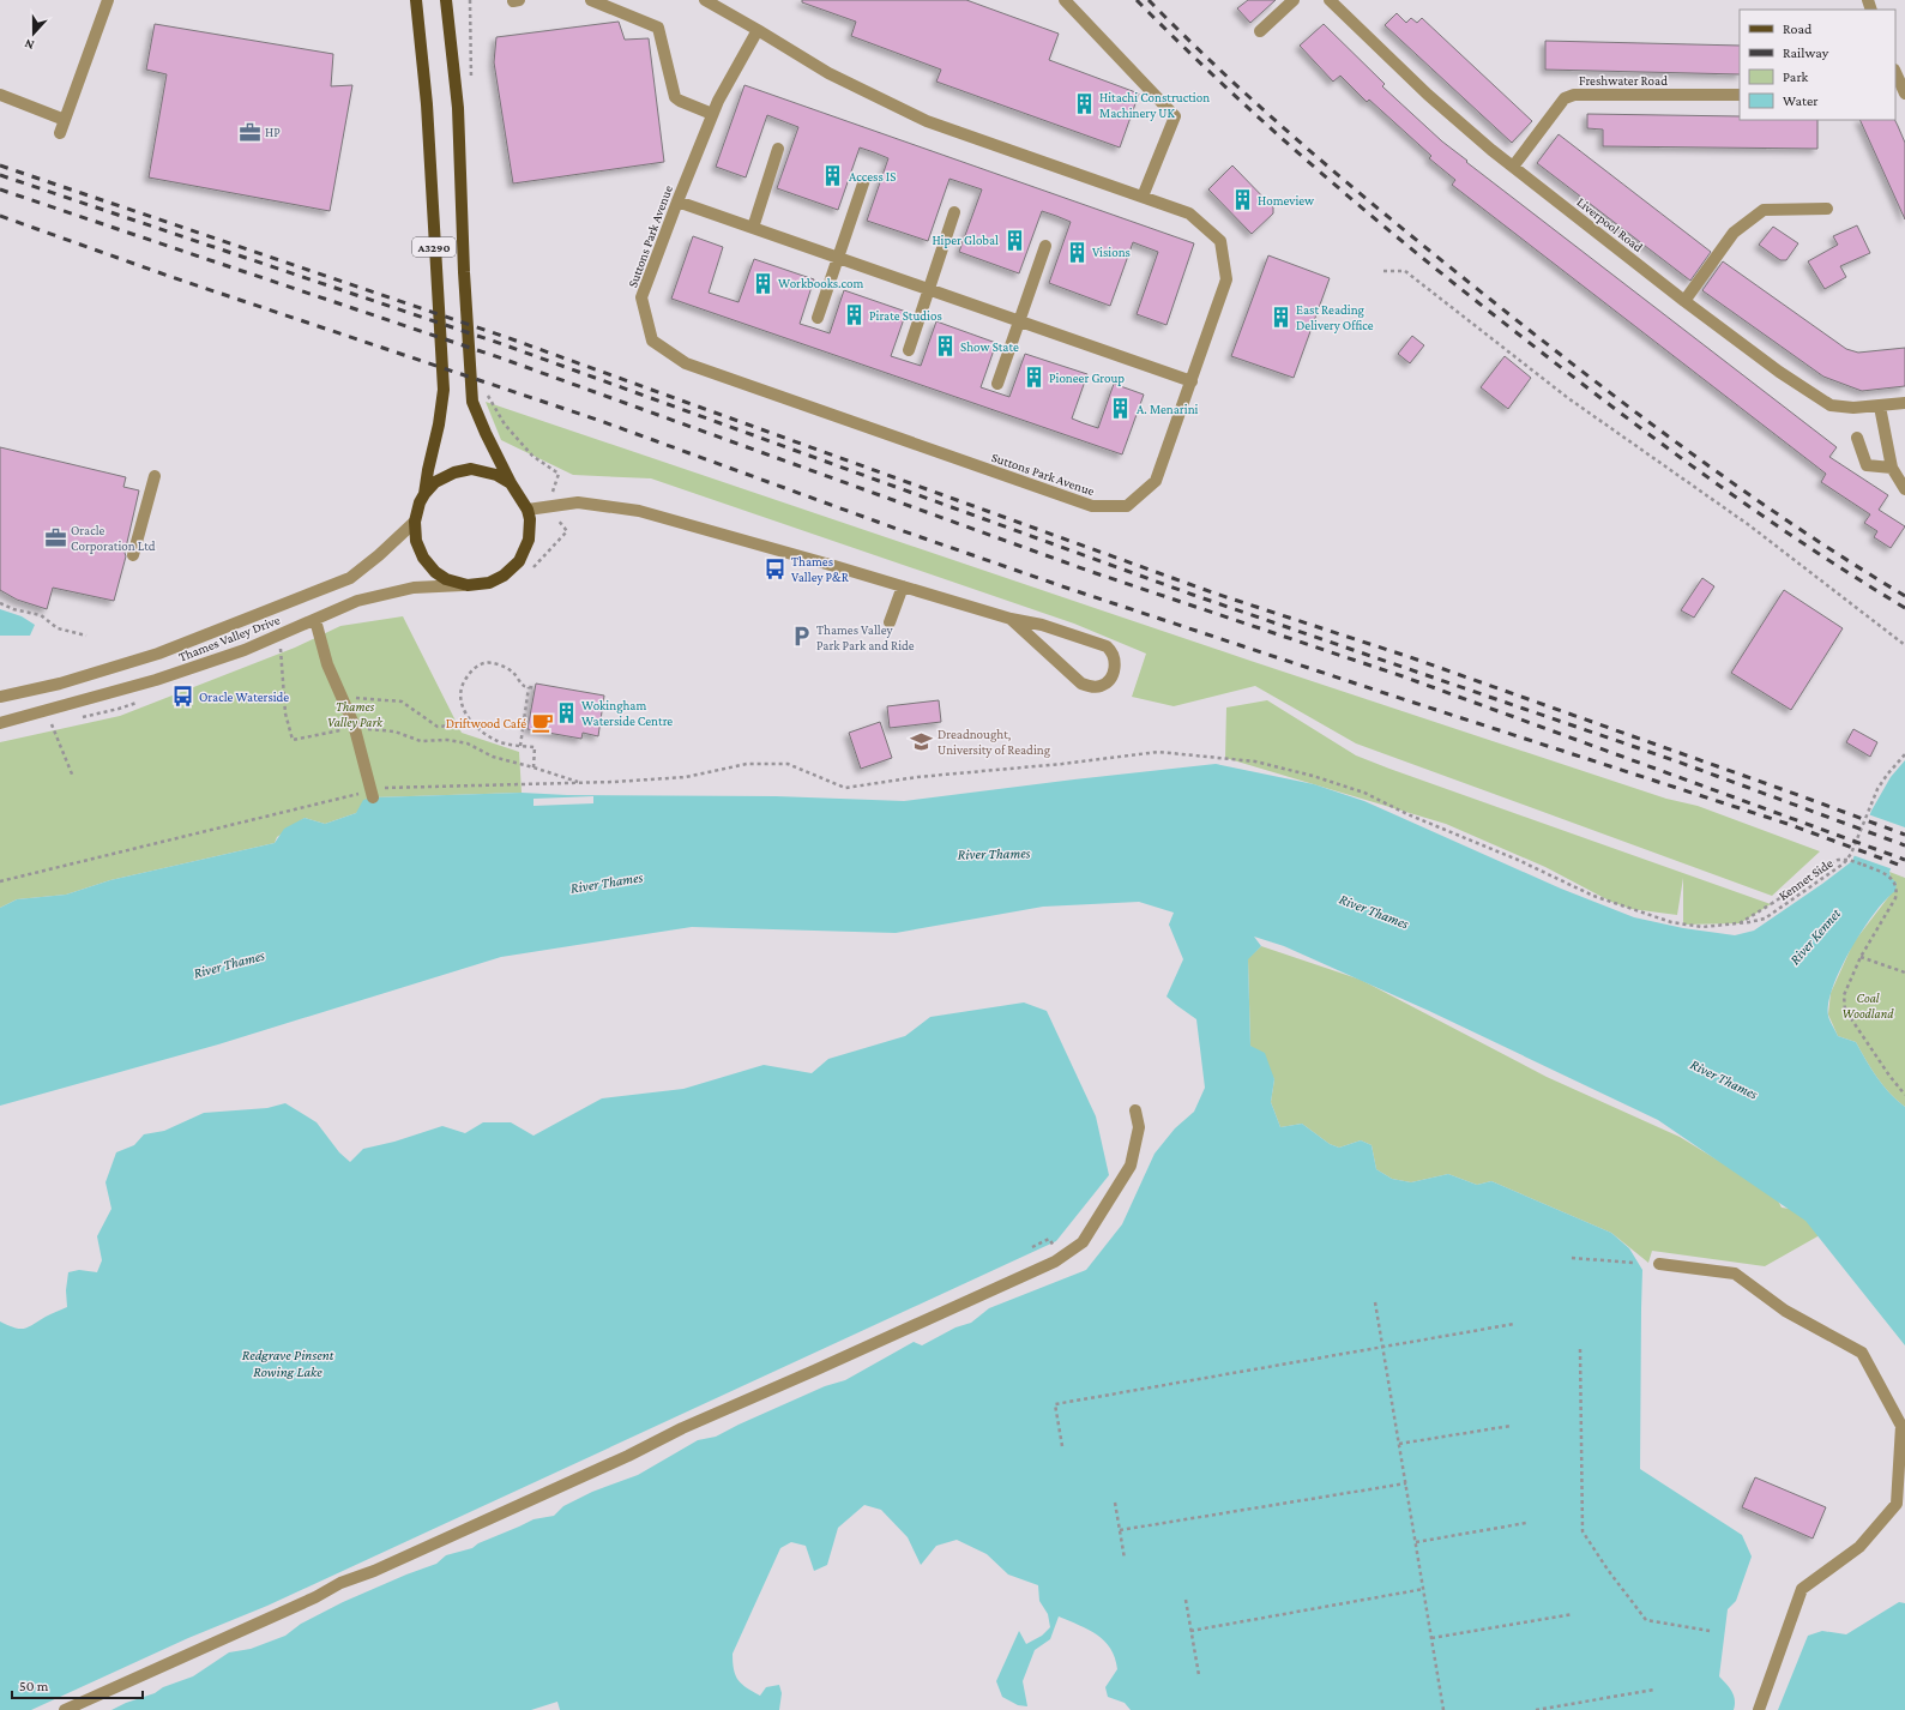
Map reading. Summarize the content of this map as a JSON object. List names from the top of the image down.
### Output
{
  "streets": {
    "main road": ["A3290"],
    "street": [
      "Freshwater Road",
      "Liverpool Road",
      "Suttons Park Avenue",
      "Thames Valley Drive"
    ],
    "path": ["Kennet Side"]
  },
  "crossings": [
    ["Freshwater Road", "Liverpool Road"],
    ["A3290", "Thames Valley Drive"]
  ],
  "water": ["River Thames", "River Kennet", "Redgrave Pinsent Rowing Lake"],
  "parks": ["Thames Valley Park", "Coal Woodland"],
  "places": {
    "building": [
      "Hitachi Construction Machinery UK",
      "Access IS",
      "Homeview",
      "Hiper Global",
      "Visions",
      "Workbooks.com",
      "Pirate Studios",
      "East Reading Delivery Office",
      "Show State",
      "Pioneer Group",
      "A. Menarini",
      "Wokingham Waterside Centre"
    ],
    "office": ["HP", "Oracle Corporation Ltd"],
    "bus stop": ["Thames Valley P&R", "Oracle Waterside"],
    "parking": ["Thames Valley Park Park and Ride"],
    "cafe": ["Driftwood Café"],
    "school or university": ["Dreadnought, University of Reading"]
  },
  "legend": [
    "Road",
    "Railway",
    "Park",
    "Water"
  ],
  "scale_bar": "50 m",
  "north": "bottom"
}
